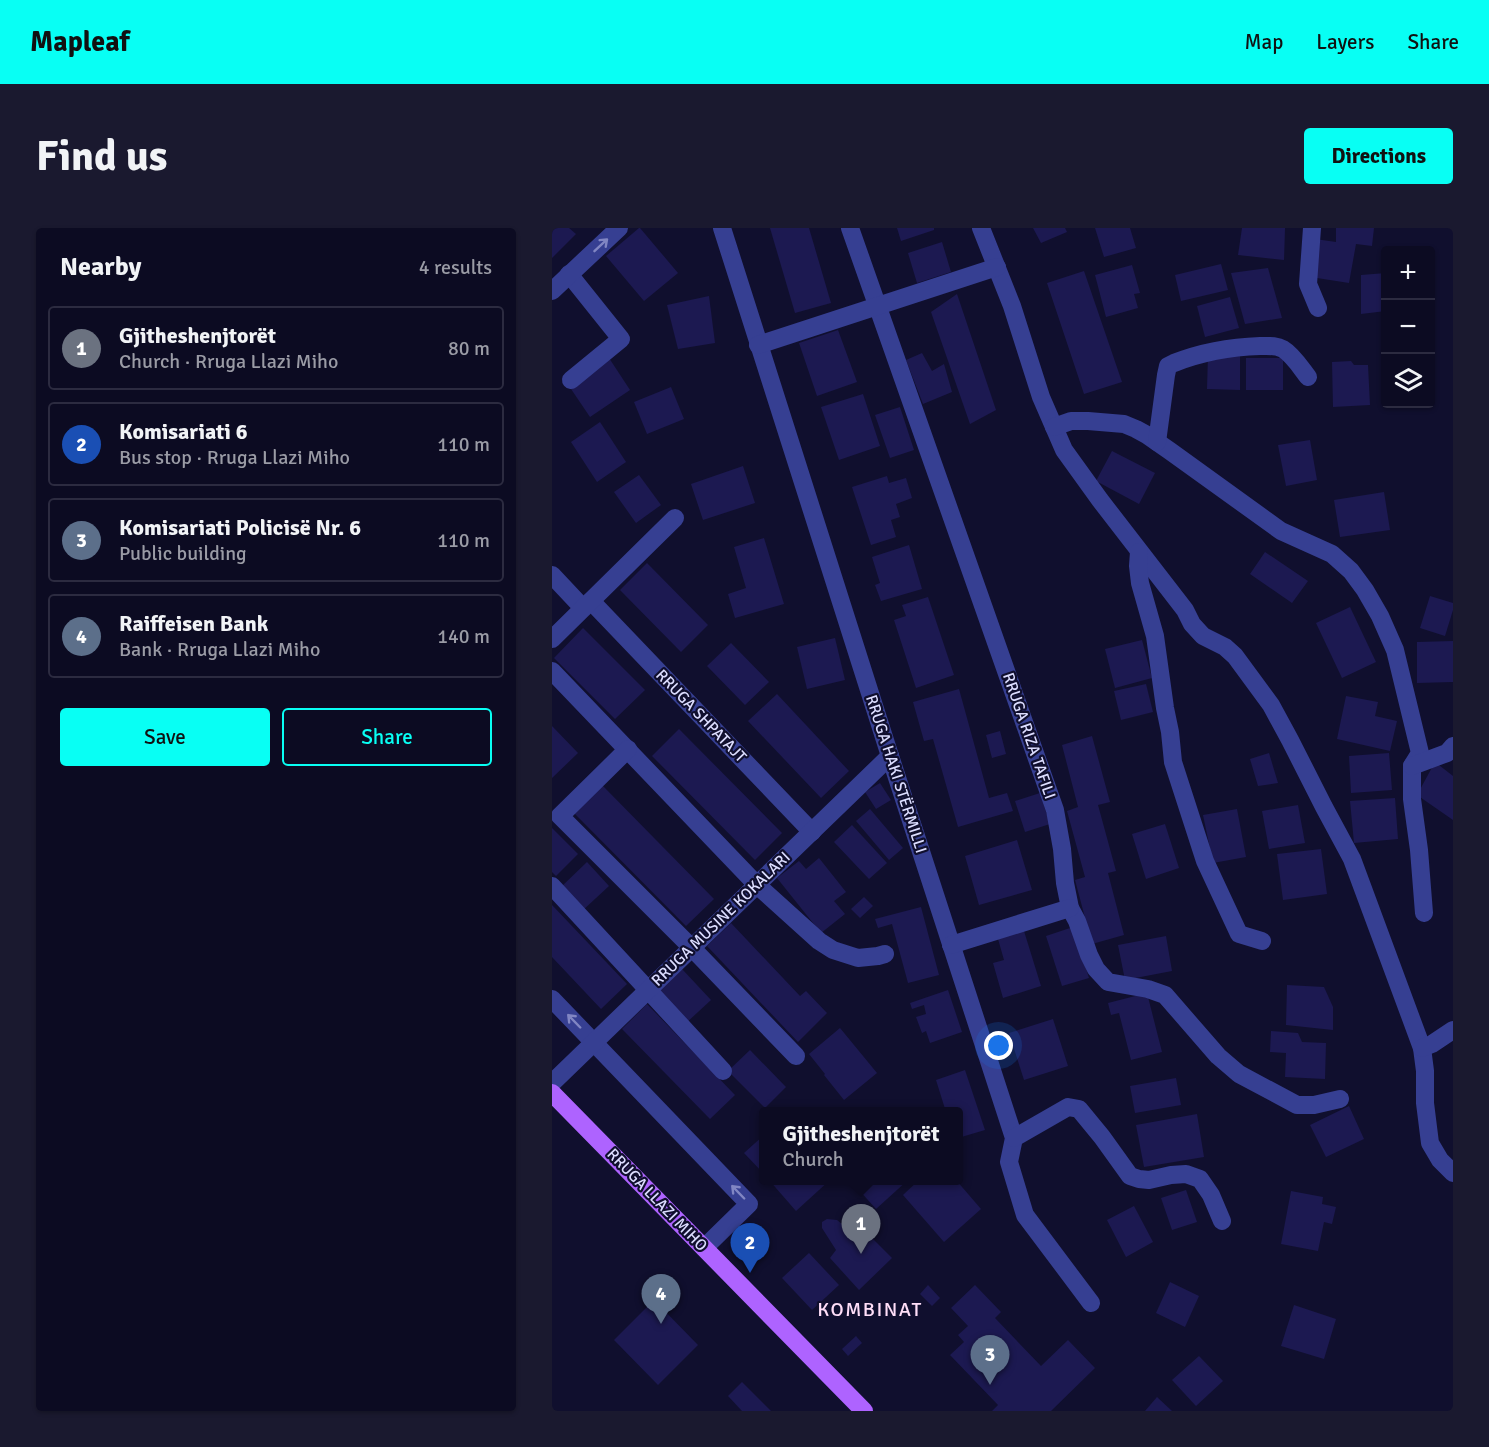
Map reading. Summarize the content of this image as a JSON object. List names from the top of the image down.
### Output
{
  "streets": {
    "main road": ["RRUGA LLAZI MIHO"],
    "street": [
      "RRUGA SHPATAJT",
      "RRUGA RIZA TAFILI",
      "RRUGA HAKI STËRMILLI",
      "RRUGA MUSINE KOKALARI"
    ]
  },
  "crossings": [
    ["RRUGA SHPATAJT", "RRUGA MUSINE KOKALARI"],
    ["RRUGA HAKI STËRMILLI", "RRUGA MUSINE KOKALARI"]
  ],
  "districts": ["KOMBINAT"],
  "page": {
    "header": "Mapleaf",
    "nav": ["Map", "Layers", "Share"],
    "buttons": [
      "Directions",
      ["Save", "Share"]
    ],
    "title": "Find us",
    "heading": ["Nearby", "4 results"],
    "map_buttons": ["+", "−"],
    "list": [
      {
        "mark": "1",
        "name": "Gjitheshenjtorët",
        "note": "Church · Rruga Llazi Miho",
        "value": "80 m"
      },
      {
        "mark": "2",
        "name": "Komisariati 6",
        "note": "Bus stop · Rruga Llazi Miho",
        "value": "110 m"
      },
      {
        "mark": "3",
        "name": "Komisariati Policisë Nr. 6",
        "note": "Public building",
        "value": "110 m"
      },
      {
        "mark": "4",
        "name": "Raiffeisen Bank",
        "note": "Bank · Rruga Llazi Miho",
        "value": "140 m"
      }
    ],
    "popup": ["Gjitheshenjtorët", "Church"],
    "pins": [
      "1",
      "2",
      "4",
      "3"
    ]
  }
}
